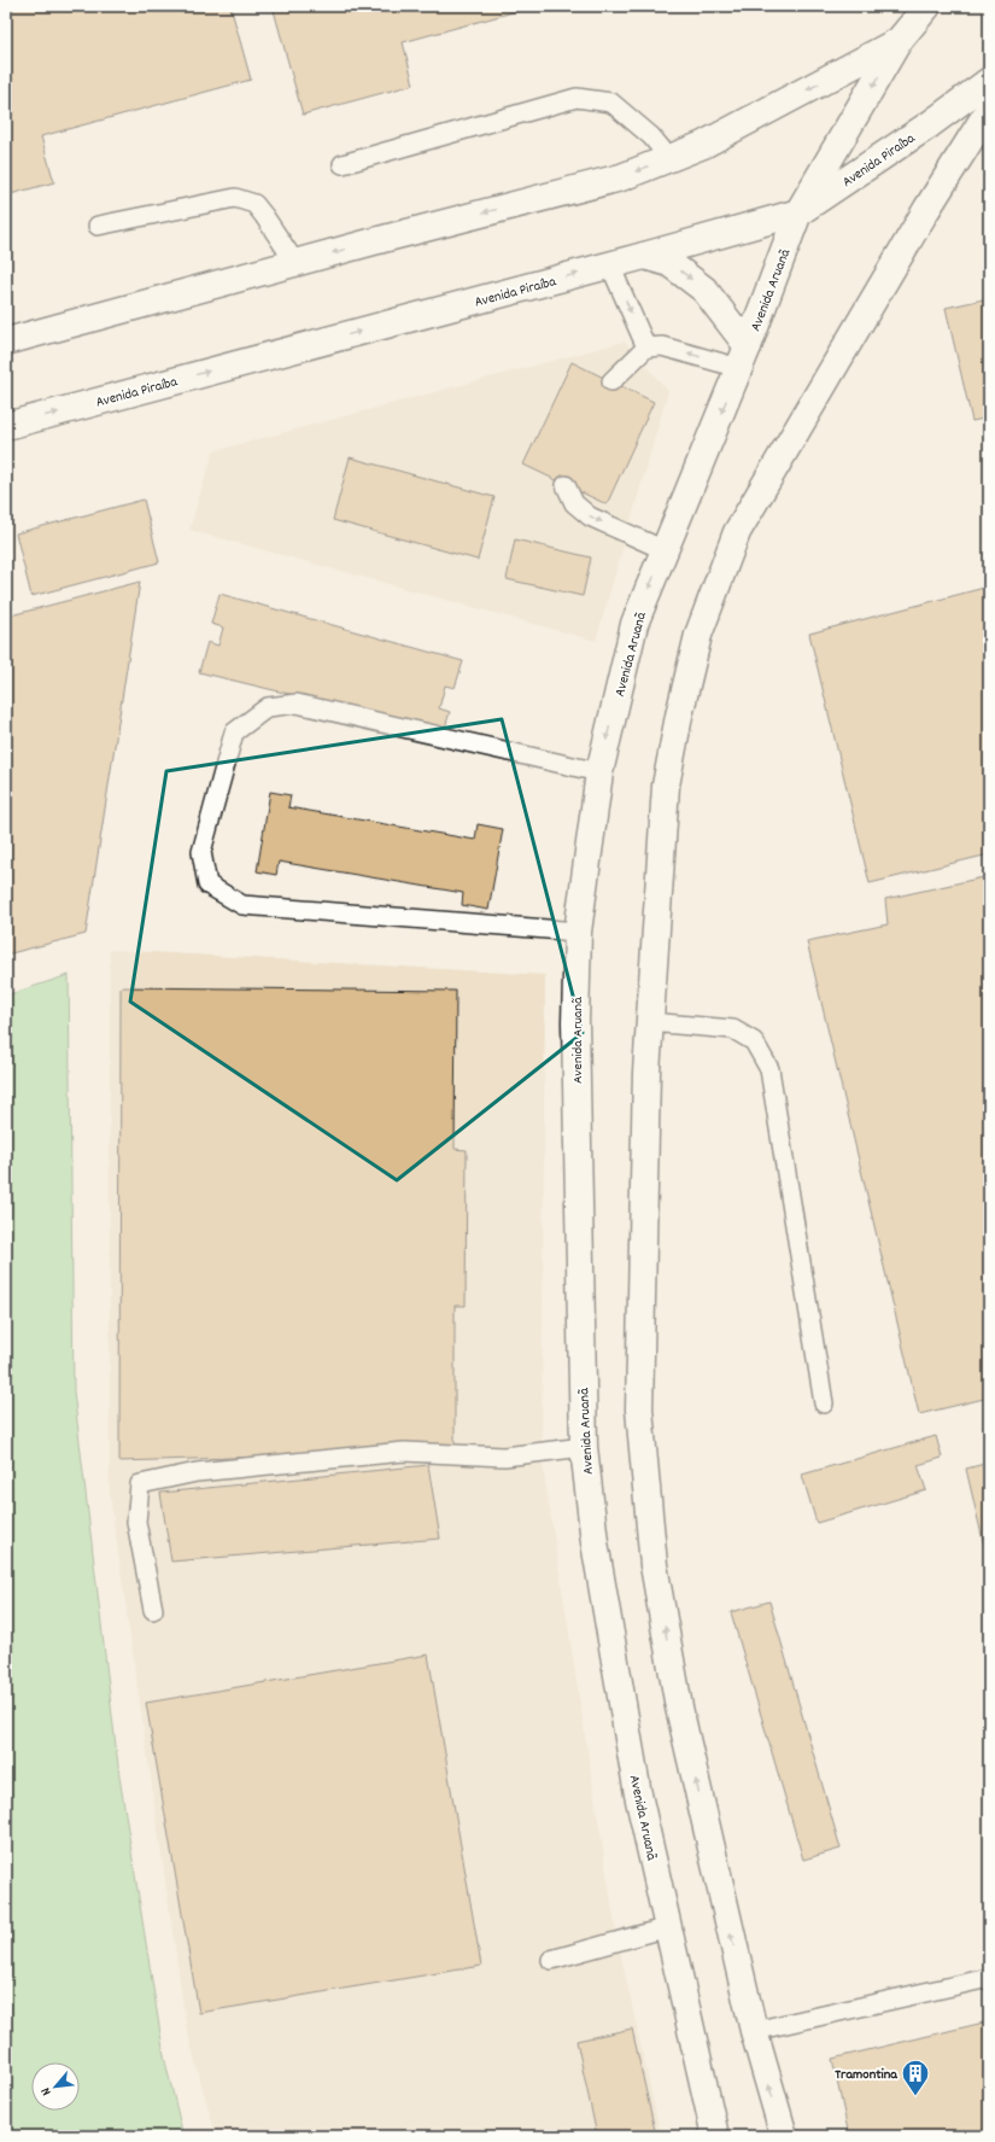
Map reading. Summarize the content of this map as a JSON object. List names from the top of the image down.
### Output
{
  "streets": {
    "street": ["Avenida Piraíba", "Avenida Aruanã"]
  },
  "crossings": [
    ["Avenida Piraíba", "Avenida Aruanã"]
  ],
  "places": {
    "building": ["Tramontina"]
  },
  "north": "bottom left"
}
